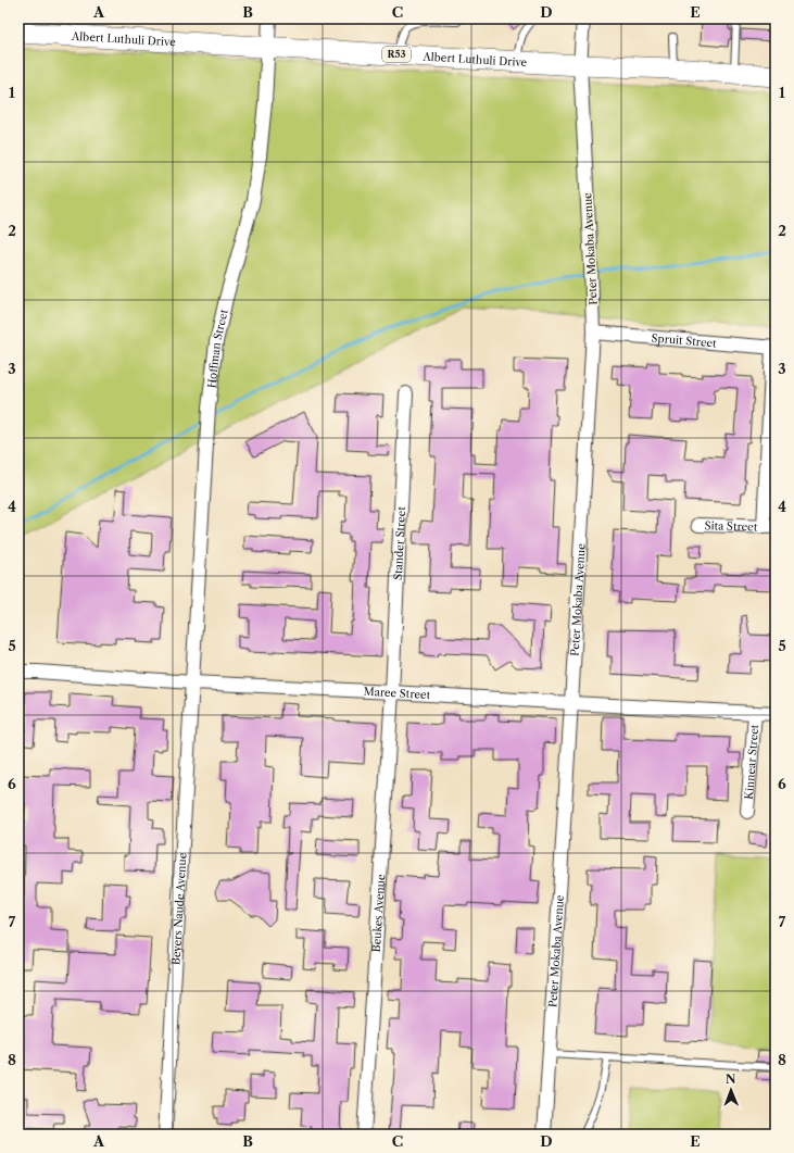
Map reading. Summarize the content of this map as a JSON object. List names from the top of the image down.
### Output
{
  "streets": {
    "main road": ["Albert Luthuli Drive", "R53"],
    "street": [
      "Peter Mokaba Avenue",
      "Spruit Street",
      "Hoffman Street",
      "Sita Street",
      "Stander Street",
      "Maree Street",
      "Kinnear Street",
      "Beyers Naude Avenue",
      "Beukes Avenue"
    ]
  },
  "crossings": [
    ["Albert Luthuli Drive", "Peter Mokaba Avenue"],
    ["Albert Luthuli Drive", "Hoffman Street"],
    ["Peter Mokaba Avenue", "Spruit Street"],
    ["Peter Mokaba Avenue", "Maree Street"],
    ["Spruit Street", "Sita Street"],
    ["Hoffman Street", "Maree Street"],
    ["Hoffman Street", "Beyers Naude Avenue"],
    ["Stander Street", "Maree Street"],
    ["Stander Street", "Beukes Avenue"],
    ["Maree Street", "Kinnear Street"],
    ["Maree Street", "Beyers Naude Avenue"],
    ["Maree Street", "Beukes Avenue"]
  ],
  "north": "top",
  "grid": {
    "columns": [
      "A",
      "B",
      "C",
      "D",
      "E"
    ],
    "rows": [
      "1",
      "2",
      "3",
      "4",
      "5",
      "6",
      "7",
      "8"
    ]
  }
}
